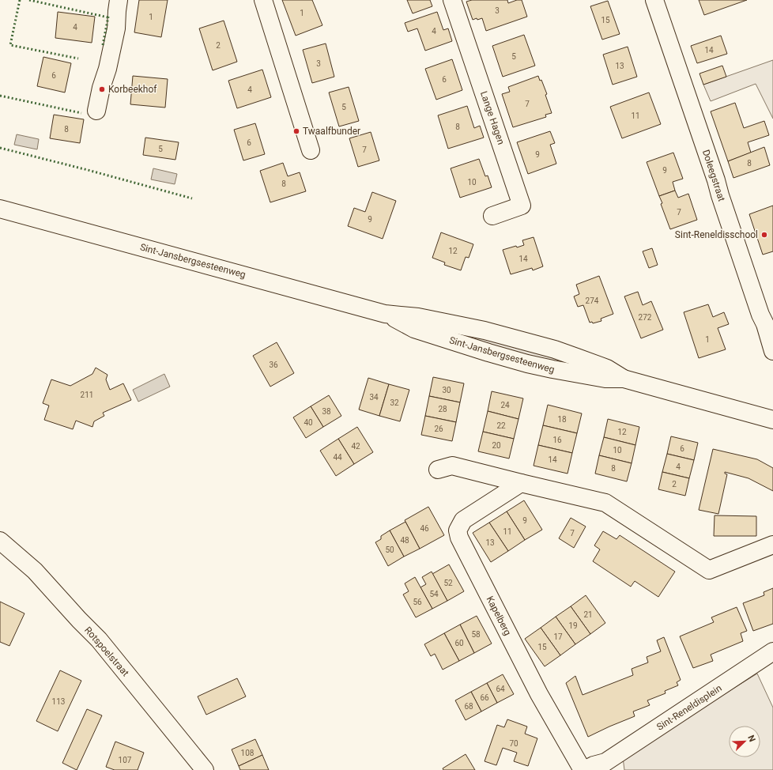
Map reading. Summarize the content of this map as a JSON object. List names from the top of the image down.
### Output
{
  "streets": {
    "street": [
      "Lange Hagen",
      "Doleegstraat",
      "Sint-Jansbergsesteenweg",
      "Kapelberg",
      "Rotspoelstraat",
      "Sint-Reneldisplein"
    ]
  },
  "crossings": [
    ["Kapelberg", "Sint-Reneldisplein"]
  ],
  "places": ["Korbeekhof", "Twaalfbunder", "Sint-Reneldisschool"],
  "house_numbers": [
    "3",
    "1",
    "1",
    "15",
    "4",
    "4",
    "2",
    "14",
    "5",
    "3",
    "13",
    "6",
    "6",
    "4",
    "7",
    "5",
    "11",
    "8",
    "8",
    "6",
    "5",
    "7",
    "9",
    "8",
    "9",
    "10",
    "8",
    "7",
    "9",
    "12",
    "14",
    "274",
    "272",
    "1",
    "36",
    "30",
    "211",
    "34",
    "32",
    "24",
    "28",
    "38",
    "18",
    "40",
    "22",
    "26",
    "12",
    "16",
    "20",
    "42",
    "6",
    "10",
    "44",
    "14",
    "4",
    "8",
    "2",
    "9",
    "46",
    "11",
    "7",
    "48",
    "13",
    "50",
    "52",
    "54",
    "56",
    "21",
    "19",
    "58",
    "17",
    "60",
    "15",
    "64",
    "66",
    "113",
    "68",
    "70",
    "108",
    "107"
  ],
  "north": "top right"
}
